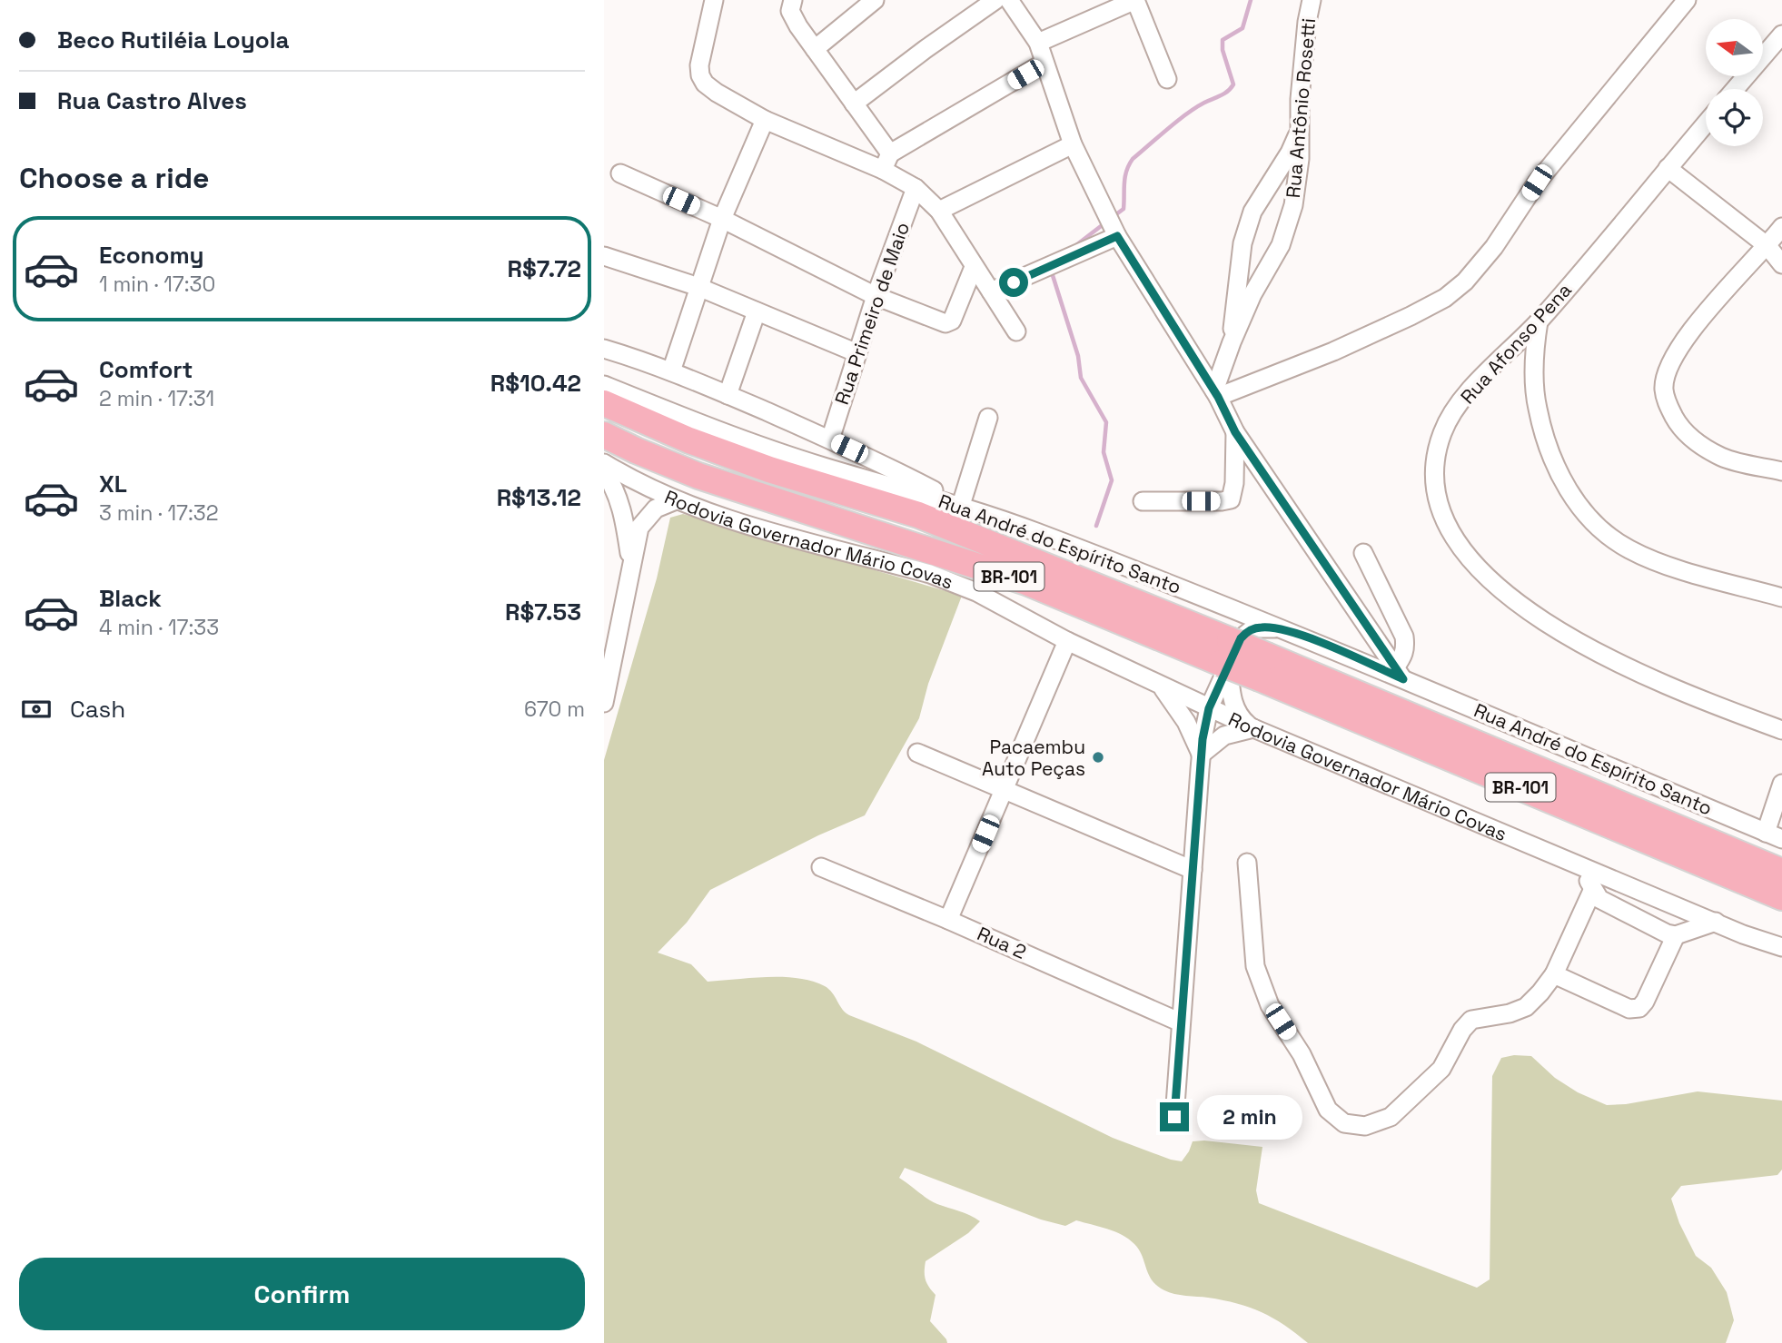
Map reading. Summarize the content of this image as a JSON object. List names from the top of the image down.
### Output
{
  "streets": {
    "highway": ["Rodovia Governador Mário Covas", "BR-101"],
    "street": [
      "Rua Antônio Rosetti",
      "Rua Primeiro de Maio",
      "Rua Afonso Pena",
      "Rua André do Espírito Santo",
      "Rua 2"
    ]
  },
  "places": ["Pacaembu Auto Peças"],
  "north": "left",
  "page": {
    "banner": ["Beco Rutiléia Loyola", "Rua Castro Alves"],
    "heading": "Choose a ride",
    "list": [
      {
        "name": "Economy",
        "note": "1 min · 17:30",
        "value": "R$7.72"
      },
      {
        "name": "Comfort",
        "note": "2 min · 17:31",
        "value": "R$10.42"
      },
      {
        "name": "XL",
        "note": "3 min · 17:32",
        "value": "R$13.12"
      },
      {
        "name": "Black",
        "note": "4 min · 17:33",
        "value": "R$7.53"
      }
    ],
    "pay": ["Cash", "670 m"],
    "bubble": "2 min",
    "buttons": "Confirm"
  }
}
